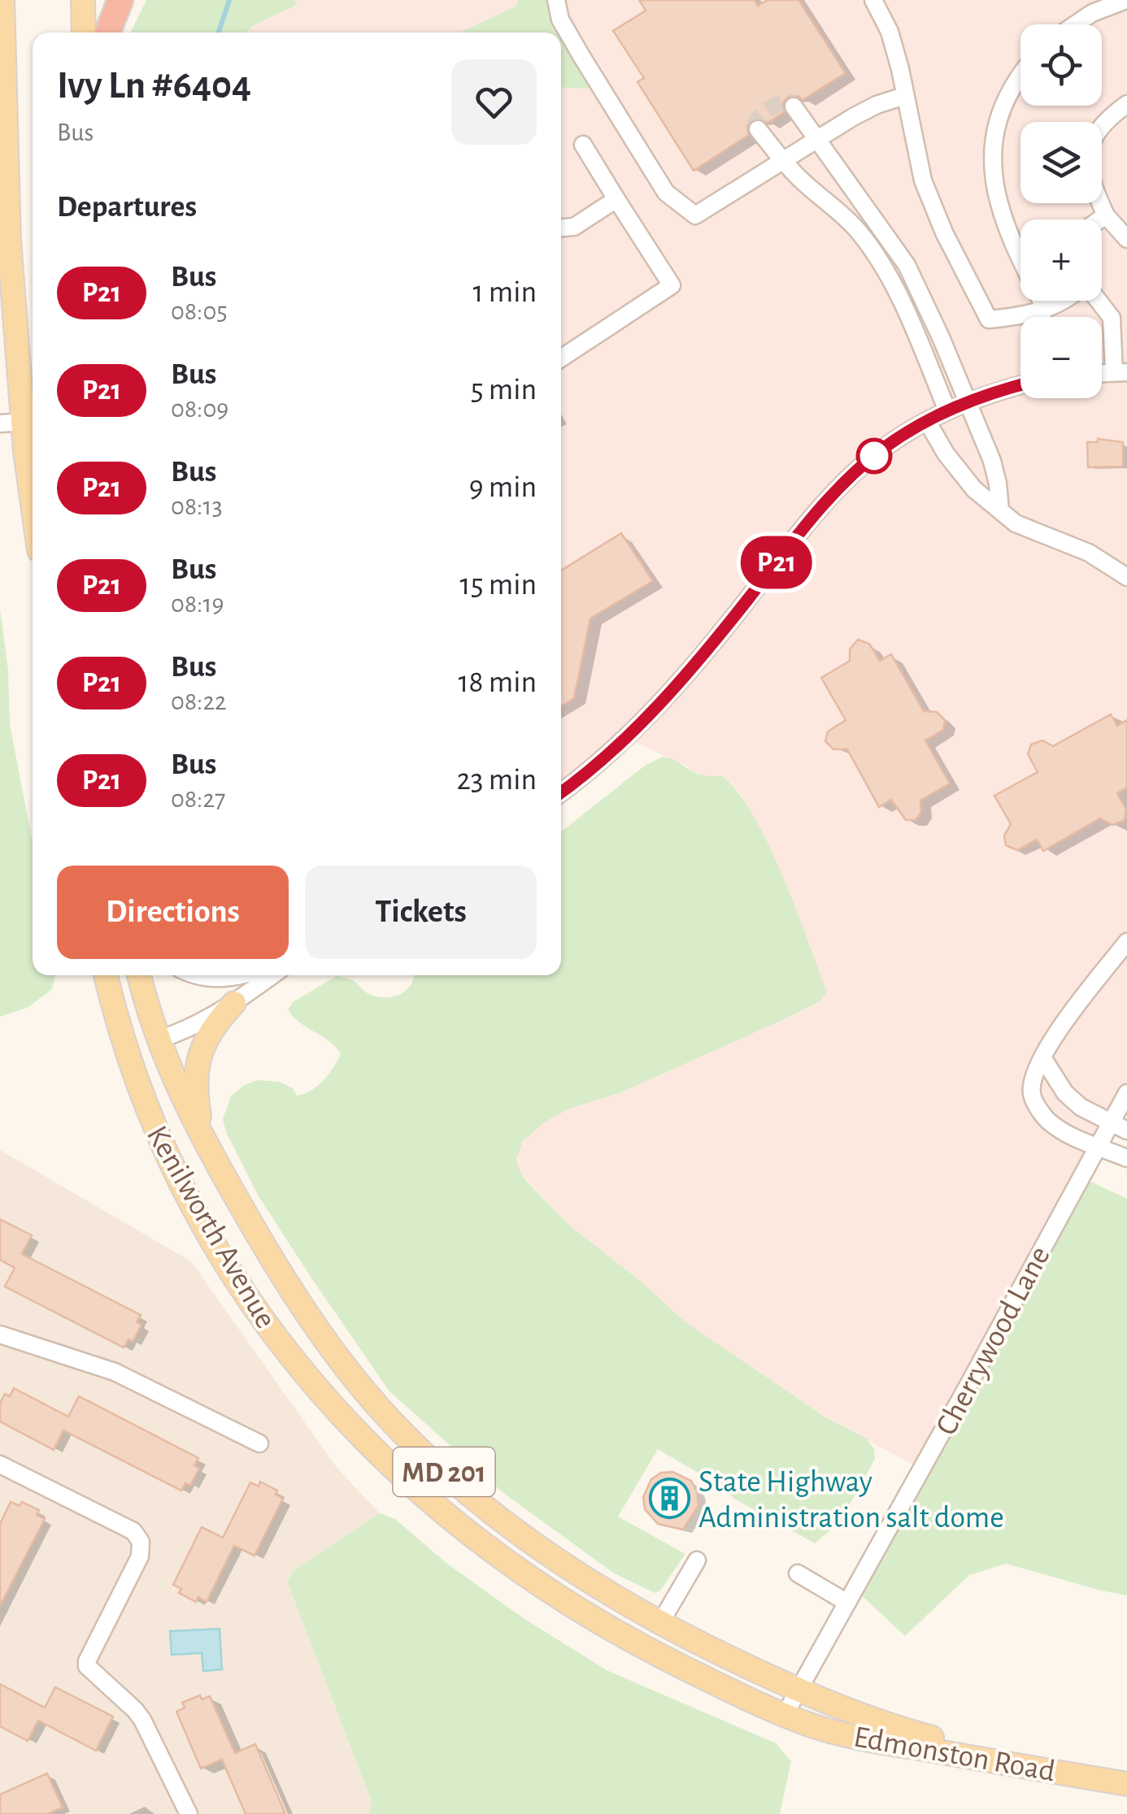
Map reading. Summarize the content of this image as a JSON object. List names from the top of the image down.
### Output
{
  "streets": {
    "main road": ["Kenilworth Avenue", "MD 201", "Edmonston Road"],
    "street": ["Cherrywood Lane"]
  },
  "crossings": [
    ["Kenilworth Avenue", "Cherrywood Lane"],
    ["Kenilworth Avenue", "Edmonston Road"],
    ["Cherrywood Lane", "Edmonston Road"]
  ],
  "places": {
    "building": ["State Highway Administration salt dome"]
  },
  "lines": ["bus line P21"],
  "page": {
    "on_map": "P21",
    "map_buttons": ["+", "−"],
    "heading": [
      ["Ivy Ln #6404", "Bus"],
      "Departures"
    ],
    "list": [
      {
        "mark": "P21",
        "name": "Bus",
        "note": "08:05",
        "value": "1 min"
      },
      {
        "mark": "P21",
        "name": "Bus",
        "note": "08:09",
        "value": "5 min"
      },
      {
        "mark": "P21",
        "name": "Bus",
        "note": "08:13",
        "value": "9 min"
      },
      {
        "mark": "P21",
        "name": "Bus",
        "note": "08:19",
        "value": "15 min"
      },
      {
        "mark": "P21",
        "name": "Bus",
        "note": "08:22",
        "value": "18 min"
      },
      {
        "mark": "P21",
        "name": "Bus",
        "note": "08:27",
        "value": "23 min"
      }
    ],
    "buttons": ["Directions", "Tickets"]
  }
}
